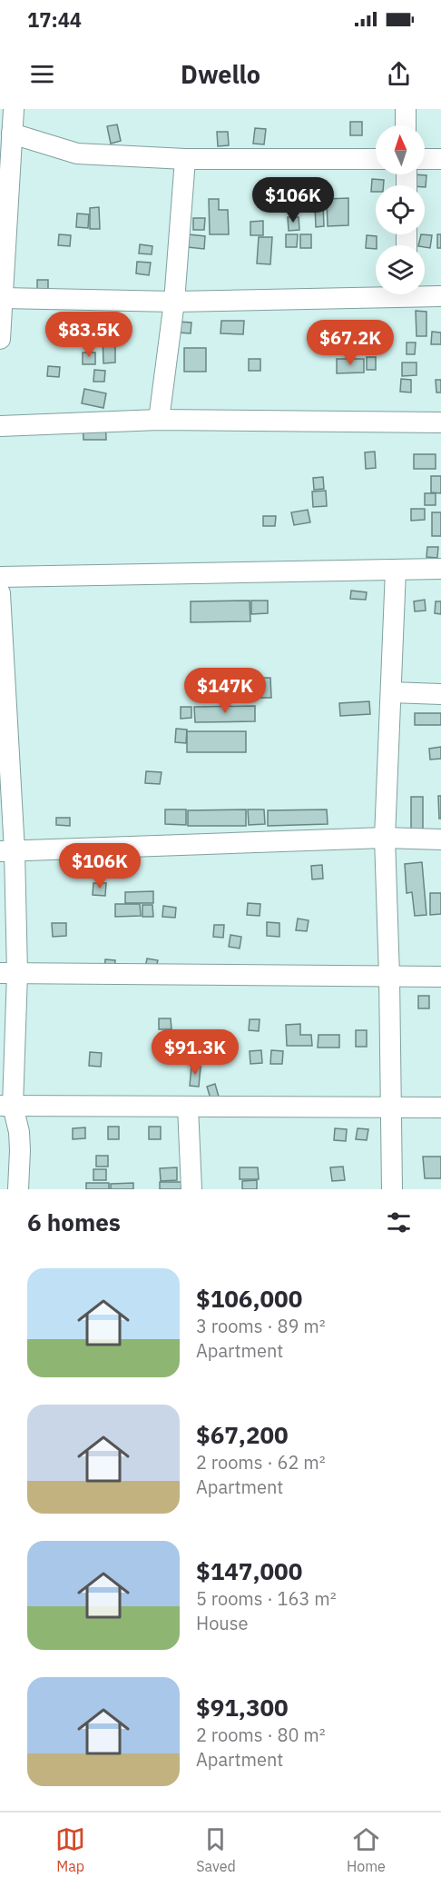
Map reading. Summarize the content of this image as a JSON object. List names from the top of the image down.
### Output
{
  "north": "top",
  "page": {
    "status": "17:44",
    "header": "Dwello",
    "price": [
      "$106K",
      "$83.5K",
      "$67.2K",
      "$147K",
      "$106K",
      "$91.3K"
    ],
    "heading": "6 homes",
    "list": [
      {
        "name": "$106,000",
        "note": "3 rooms · 89 m² · Apartment"
      },
      {
        "name": "$67,200",
        "note": "2 rooms · 62 m² · Apartment"
      },
      {
        "name": "$147,000",
        "note": "5 rooms · 163 m² · House"
      },
      {
        "name": "$91,300",
        "note": "2 rooms · 80 m² · Apartment"
      }
    ],
    "tabs": ["Map", "Saved", "Home"]
  }
}
